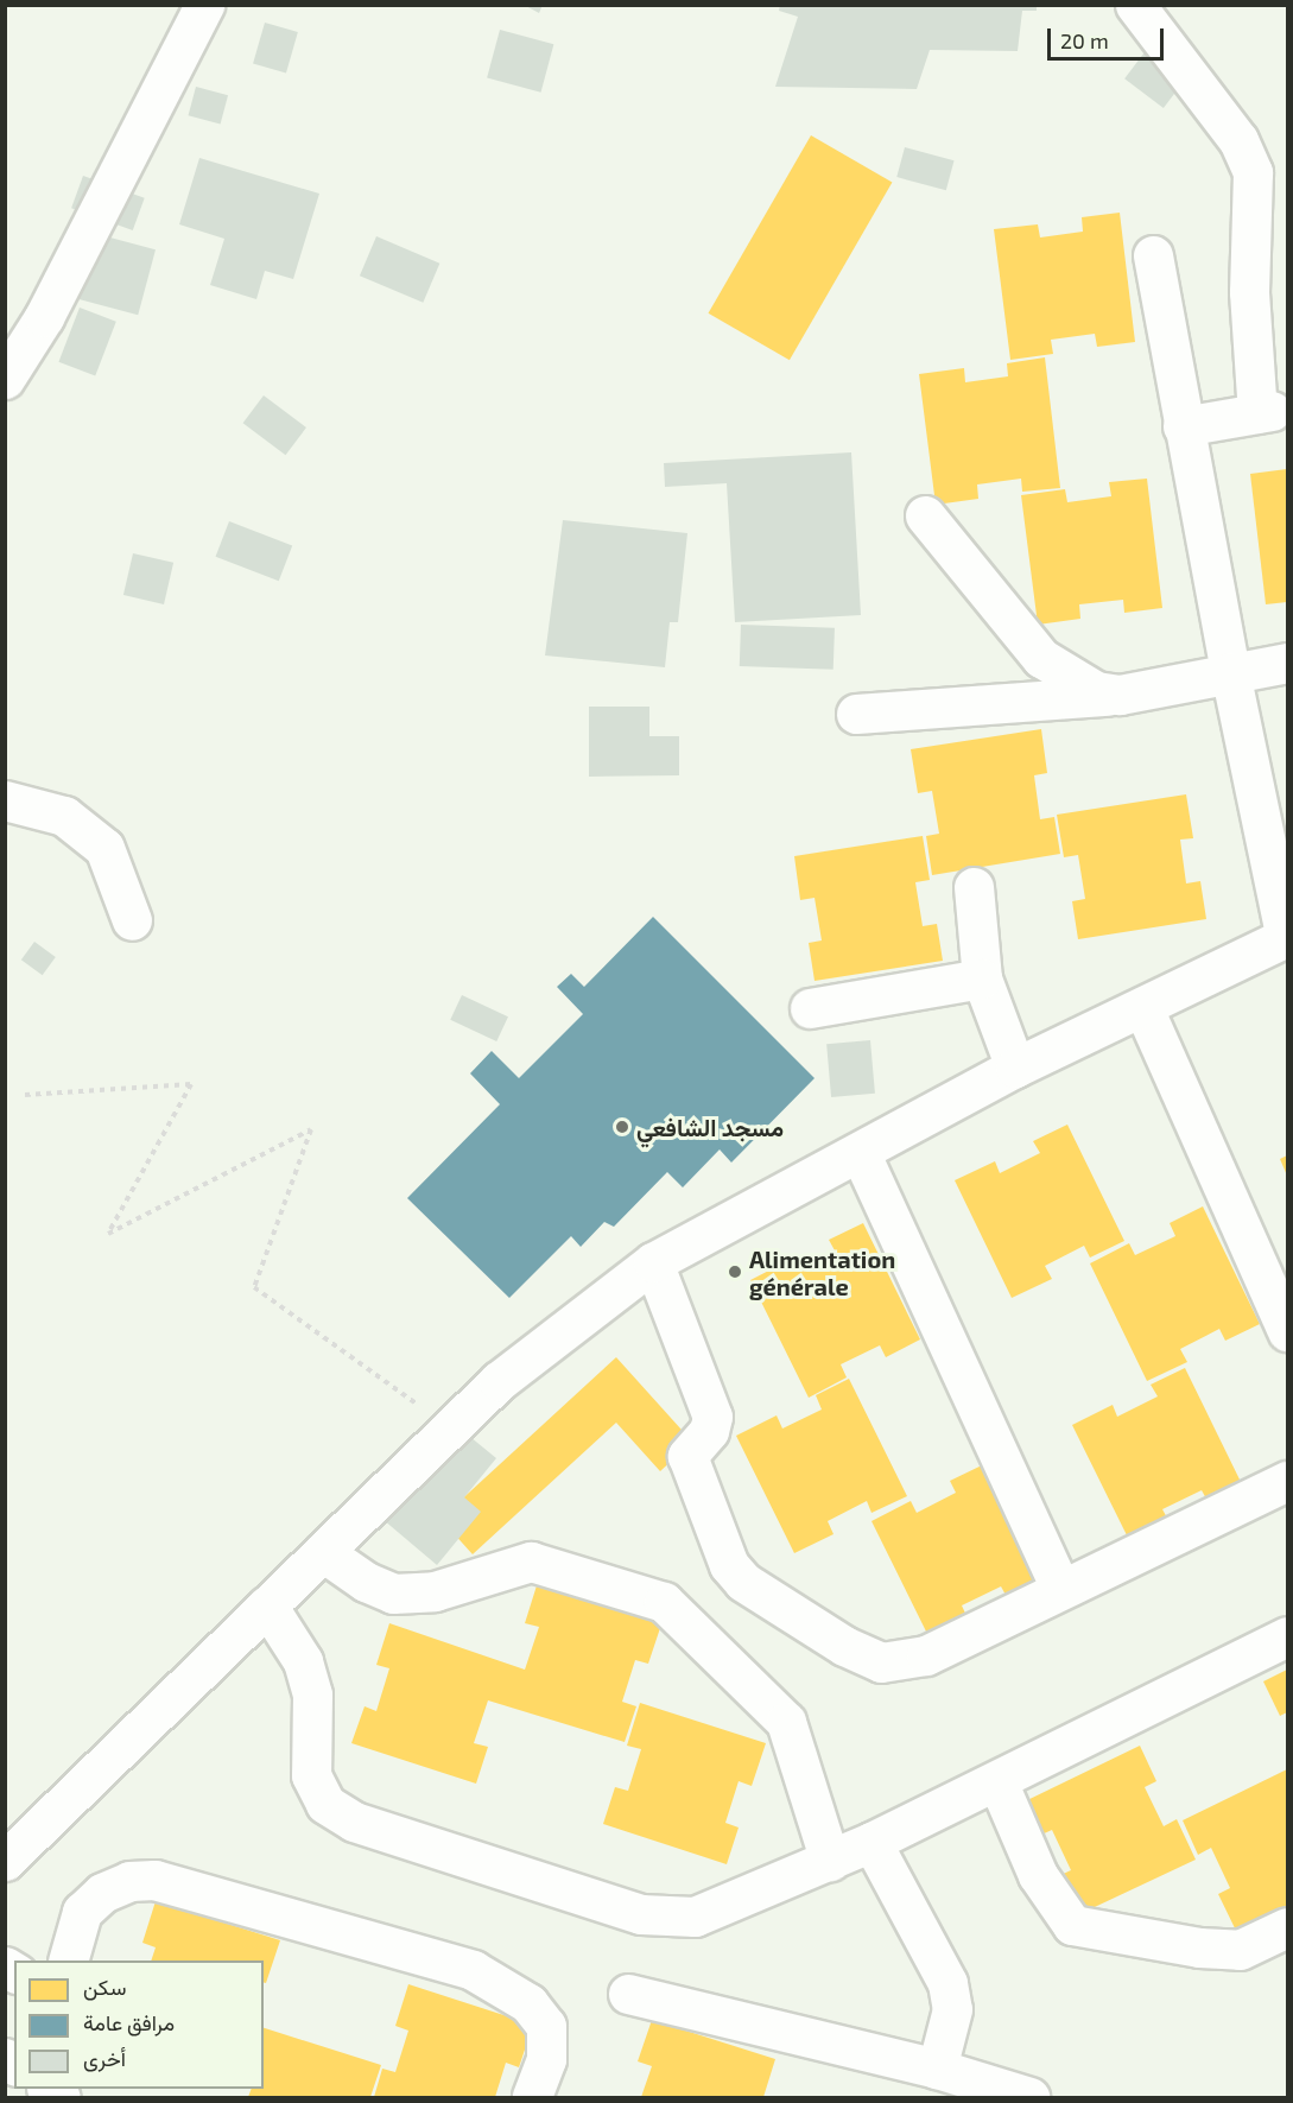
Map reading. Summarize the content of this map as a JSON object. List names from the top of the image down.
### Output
{
  "places": ["مسجد الشافعي", "Alimentation générale"],
  "legend": ["سكن", "مرافق عامة", "أخرى"],
  "scale_bar": "20 m"
}
